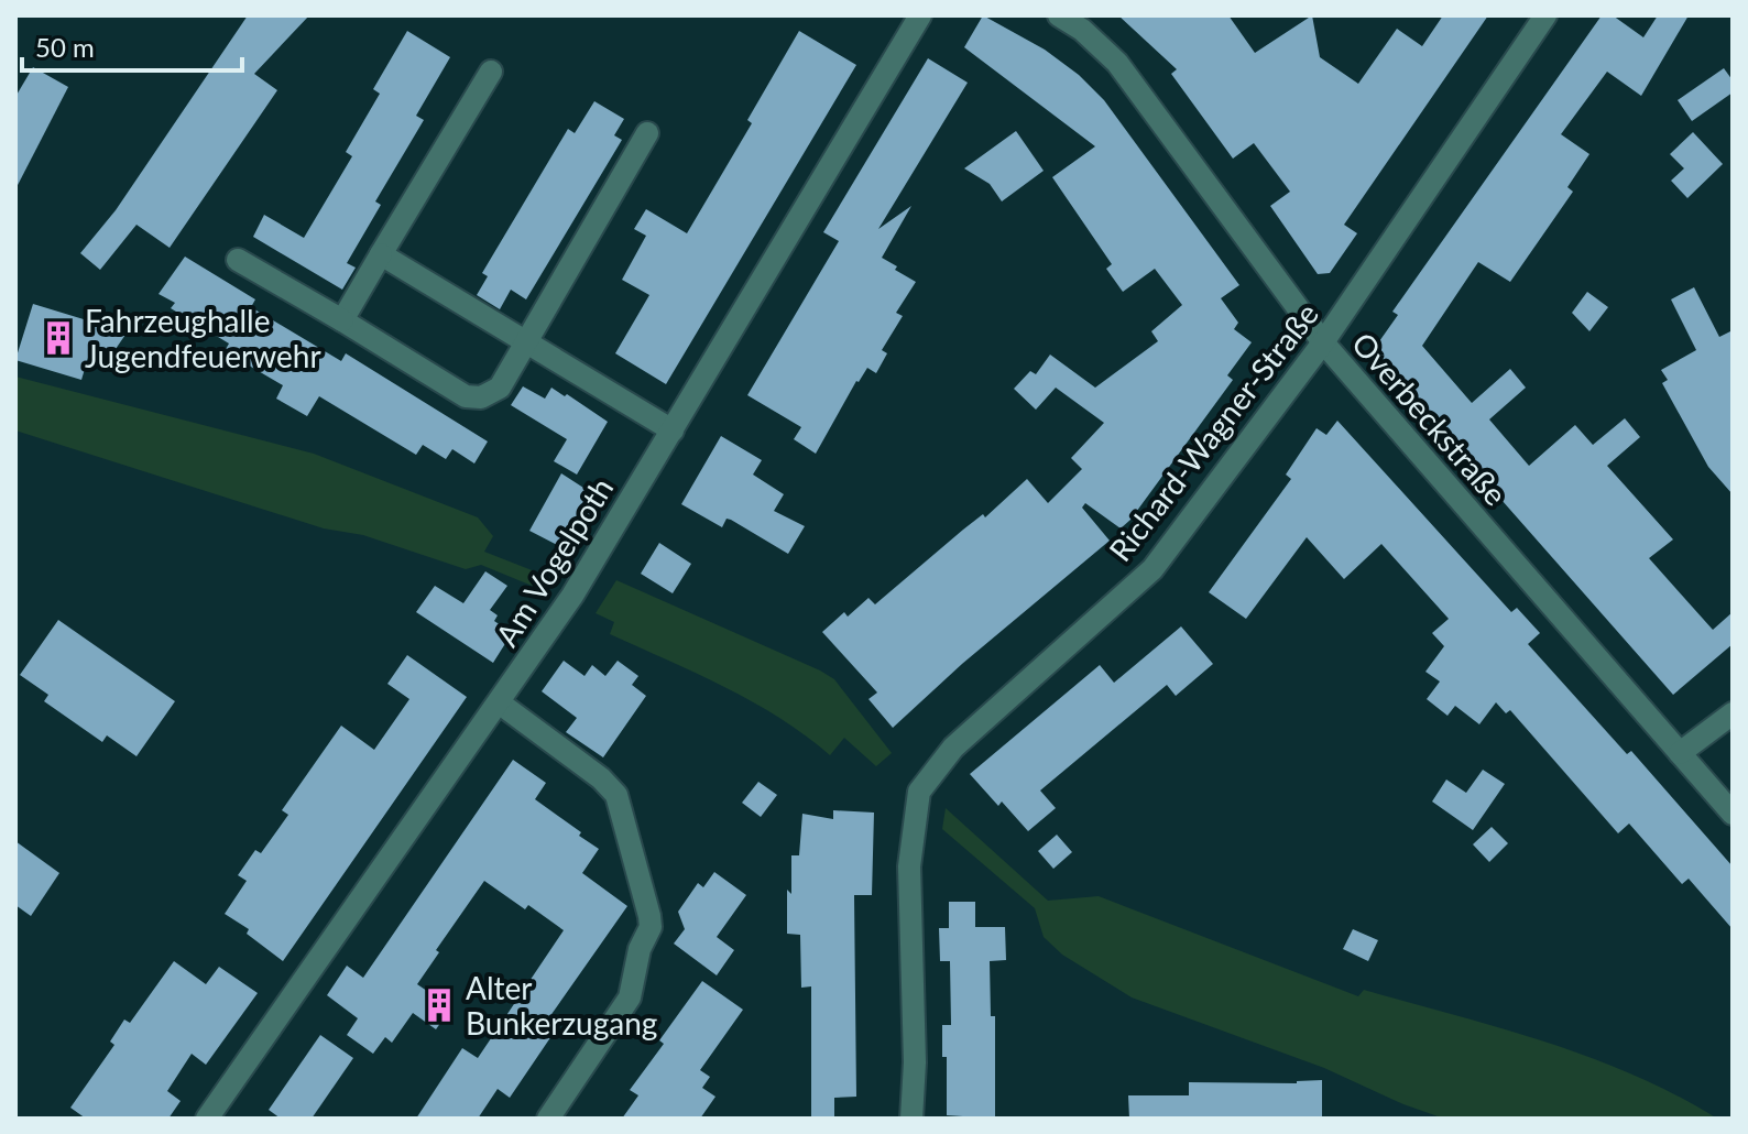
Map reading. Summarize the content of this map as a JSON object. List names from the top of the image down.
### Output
{
  "streets": {
    "street": ["Overbeckstraße", "Richard-Wagner-Straße", "Am Vogelpoth"]
  },
  "crossings": [
    ["Overbeckstraße", "Richard-Wagner-Straße"]
  ],
  "places": {
    "building": ["Fahrzeughalle Jugendfeuerwehr", "Alter Bunkerzugang"]
  },
  "scale_bar": "50 m"
}
